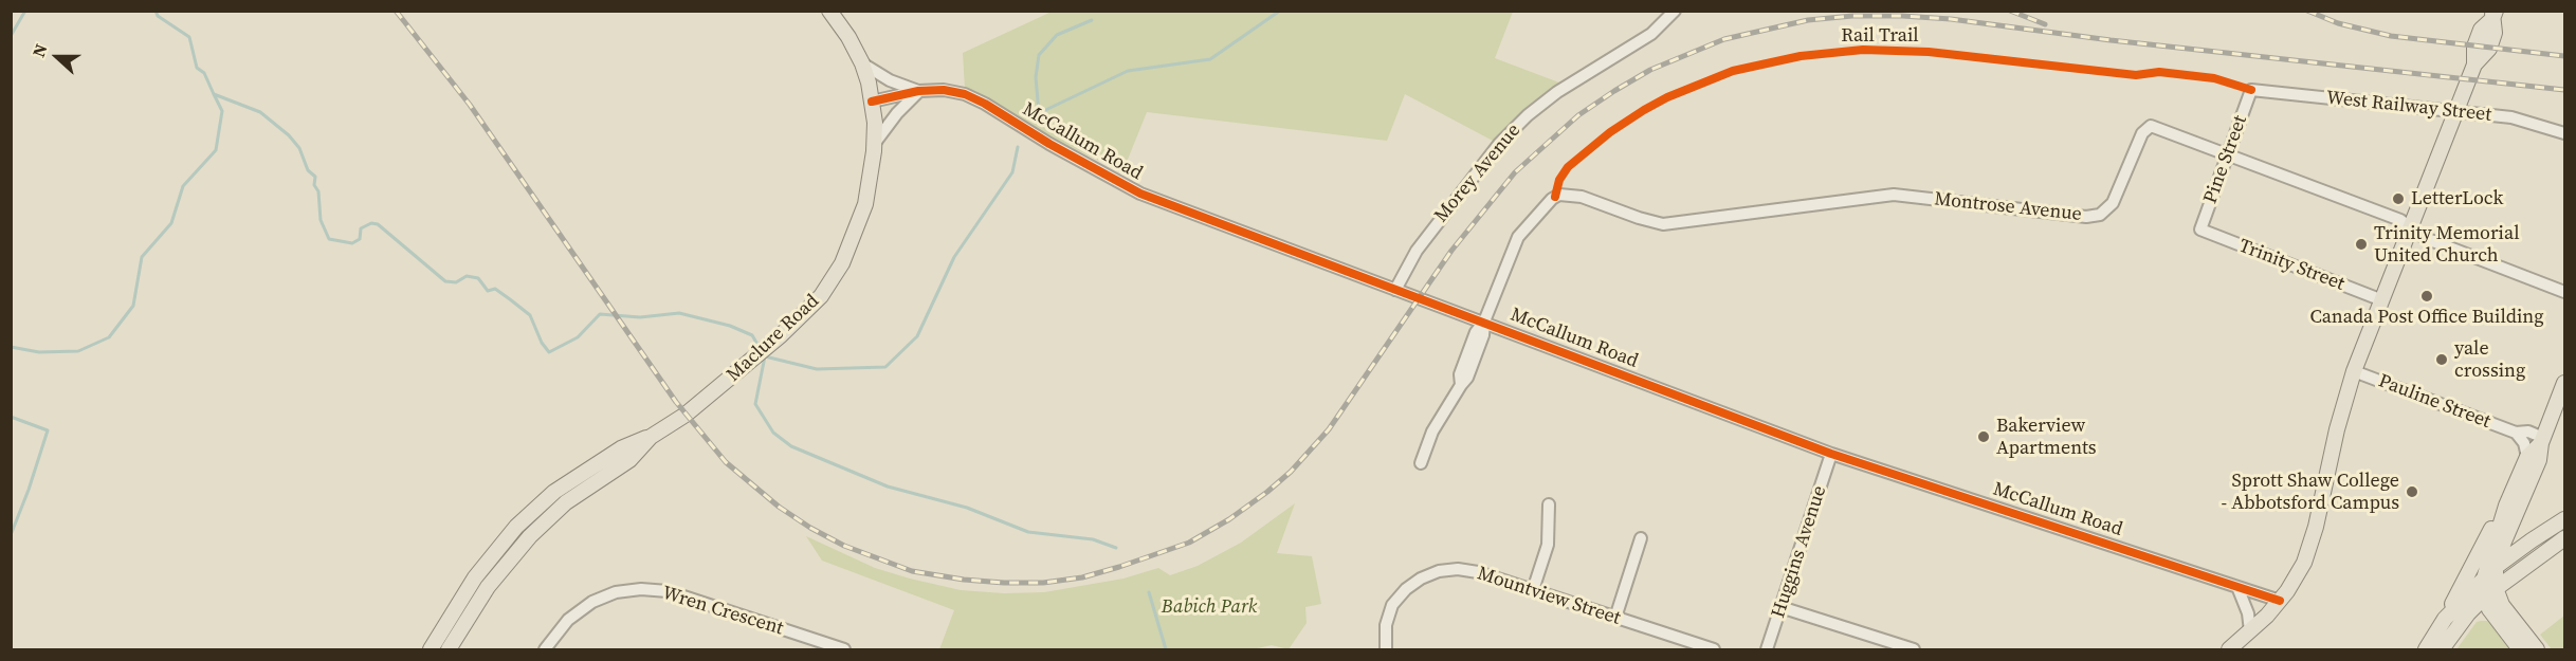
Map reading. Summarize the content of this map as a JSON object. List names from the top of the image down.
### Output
{
  "streets": {
    "main road": ["Maclure Road"],
    "street": [
      "West Railway Street",
      "McCallum Road",
      "Pine Street",
      "Morey Avenue",
      "Montrose Avenue",
      "Trinity Street",
      "Pauline Street",
      "Huggins Avenue",
      "Mountview Street",
      "Wren Crescent"
    ],
    "cycle path": ["Rail Trail"]
  },
  "crossings": [
    ["West Railway Street", "Pine Street"],
    ["McCallum Road", "Morey Avenue"],
    ["McCallum Road", "Montrose Avenue"],
    ["McCallum Road", "Maclure Road"],
    ["McCallum Road", "Huggins Avenue"],
    ["Pine Street", "Montrose Avenue"],
    ["Pine Street", "Trinity Street"]
  ],
  "parks": ["Babich Park"],
  "places": [
    "LetterLock",
    "Trinity Memorial United Church",
    "Canada Post Office Building",
    "yale crossing",
    "Bakerview Apartments",
    "Sprott Shaw College - Abbotsford Campus"
  ],
  "north": "left"
}
